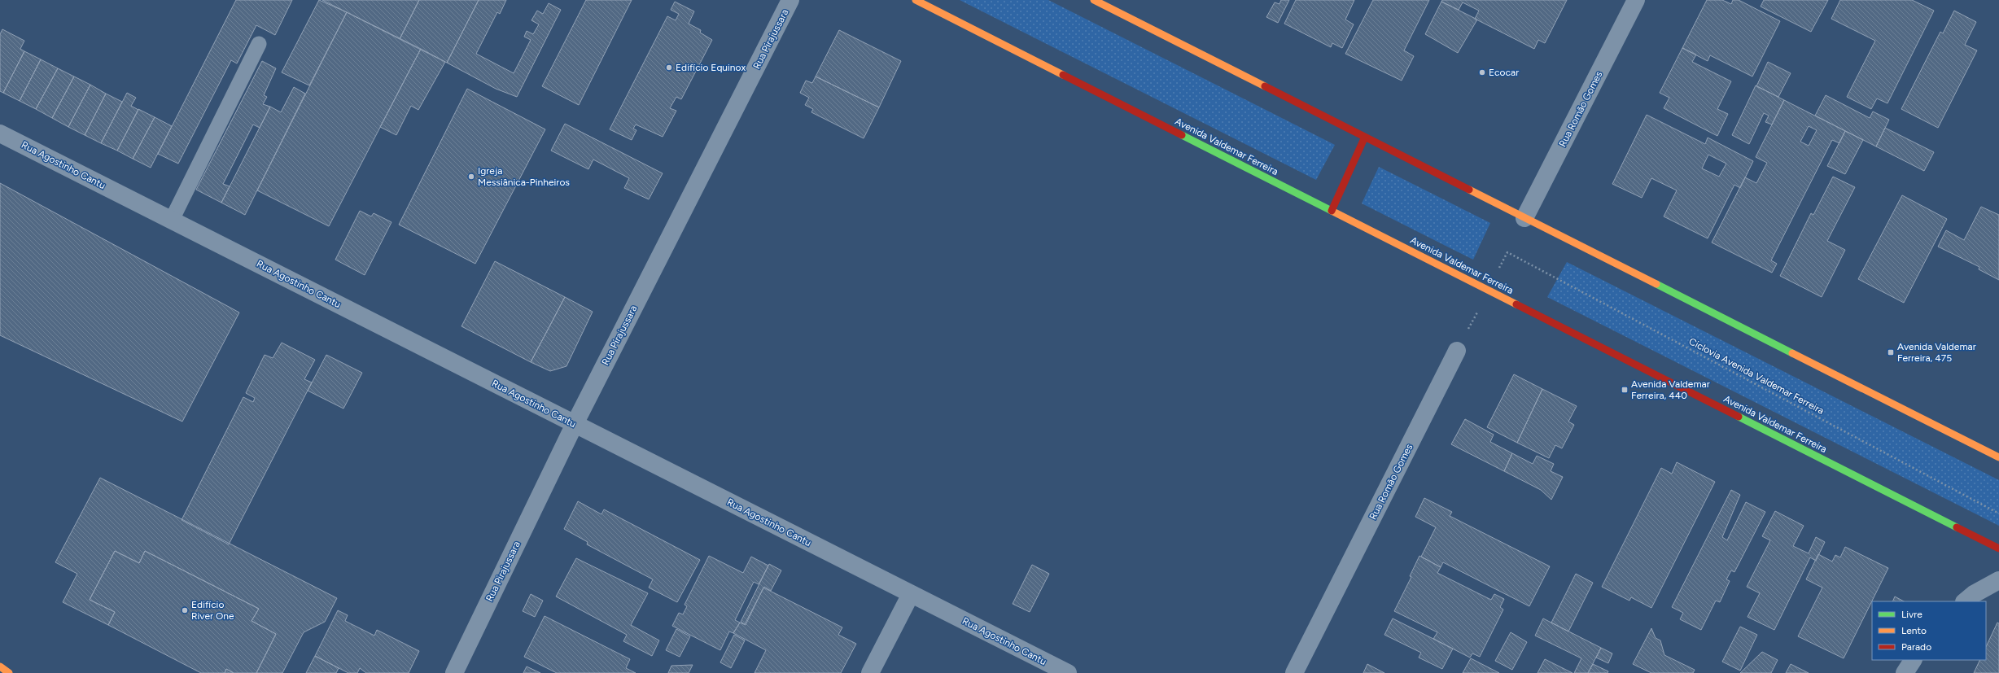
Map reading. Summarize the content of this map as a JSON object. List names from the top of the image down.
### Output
{
  "streets": {
    "main road": ["Avenida Valdemar Ferreira"],
    "street": ["Rua Pirajussara", "Rua Romão Gomes", "Rua Agostinho Cantu"],
    "path": ["Ciclovia Avenida Valdemar Ferreira"]
  },
  "crossings": [
    ["Rua Pirajussara", "Rua Agostinho Cantu"]
  ],
  "places": {
    "other": [
      "Edifício Equinox",
      "Ecocar",
      "Igreja Messiânica-Pinheiros",
      "Edifício River One"
    ],
    "transit": ["Avenida Valdemar Ferreira, 475", "Avenida Valdemar Ferreira, 440"]
  },
  "legend": ["Livre", "Lento", "Parado"]
}
